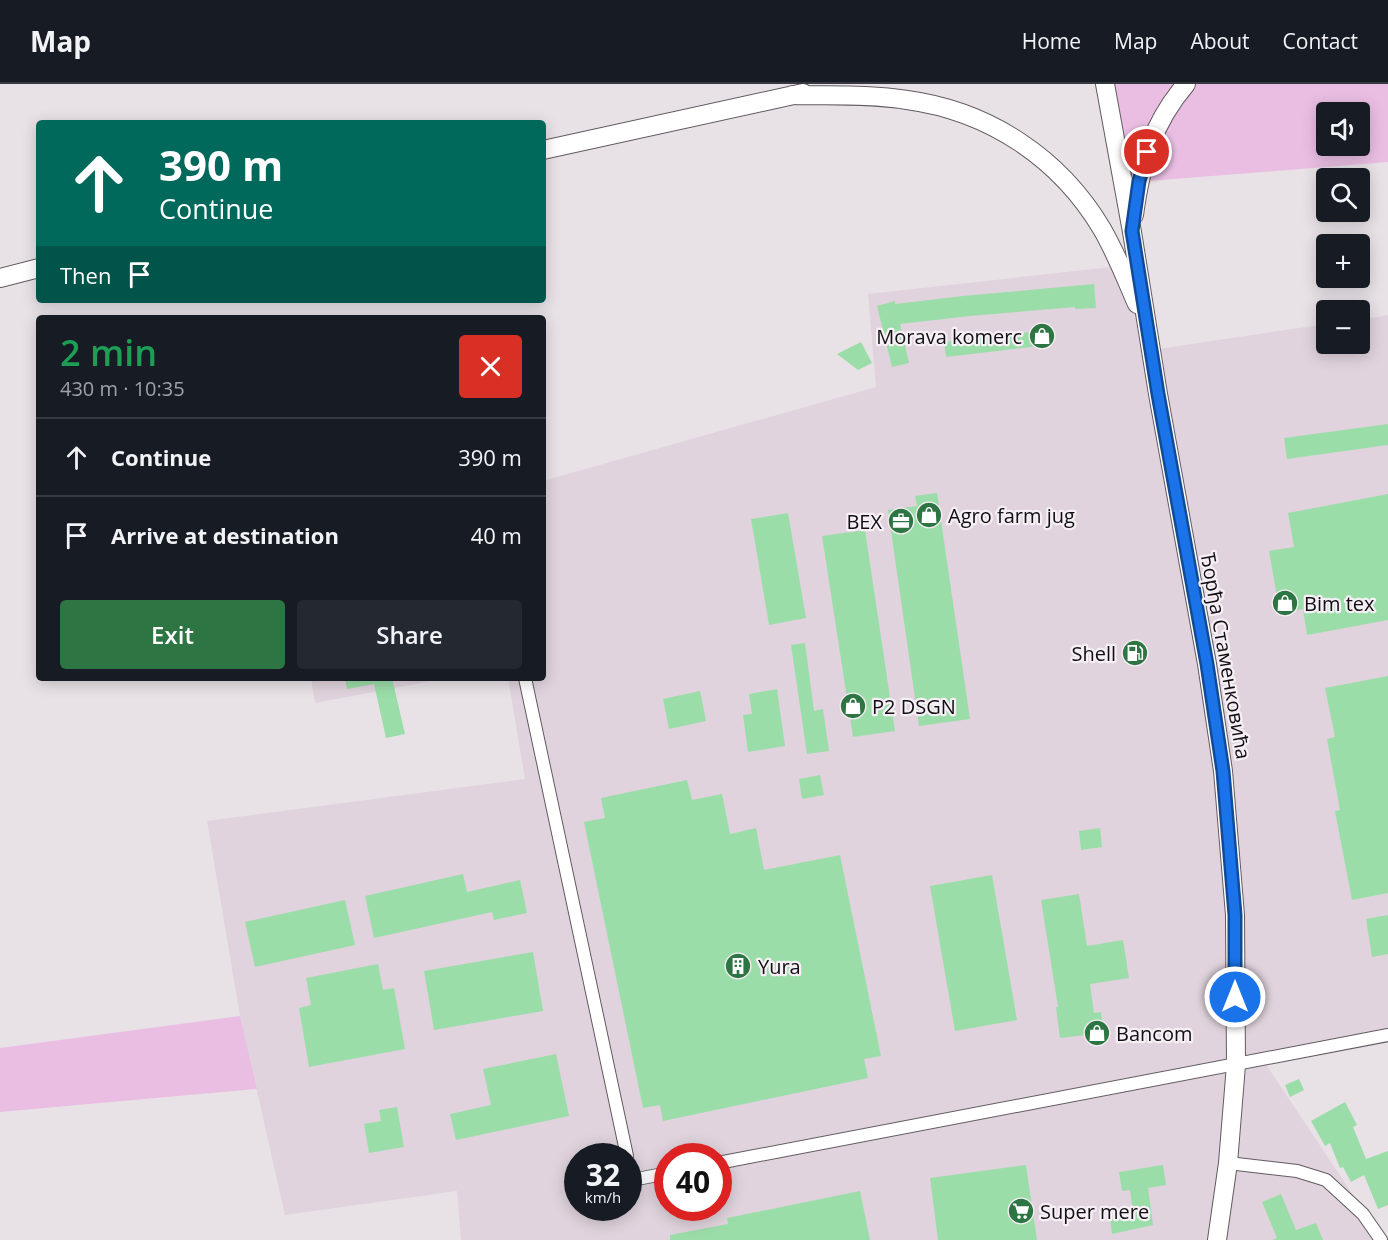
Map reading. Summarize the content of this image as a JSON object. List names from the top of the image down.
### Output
{
  "streets": {
    "street": ["Ђорђа Стаменковића"]
  },
  "places": {
    "shop": [
      "Morava komerc",
      "Agro farm jug",
      "Bim tex",
      "P2 DSGN",
      "Bancom"
    ],
    "office": ["BEX"],
    "fuel station": ["Shell"],
    "building": ["Yura"],
    "supermarket": ["Super mere"]
  },
  "page": {
    "header": "Map",
    "nav": [
      "Home",
      "Map",
      "About",
      "Contact"
    ],
    "map_buttons": ["+", "−"],
    "turn": ["390 m", "Continue"],
    "then": "Then",
    "heading": ["2 min", "430 m · 10:35"],
    "list": [
      {
        "name": "Continue",
        "value": "390 m"
      },
      {
        "name": "Arrive at destination",
        "value": "40 m"
      }
    ],
    "buttons": ["Exit", "Share"],
    "speed": "32 km/h",
    "limit": "40"
  }
}
